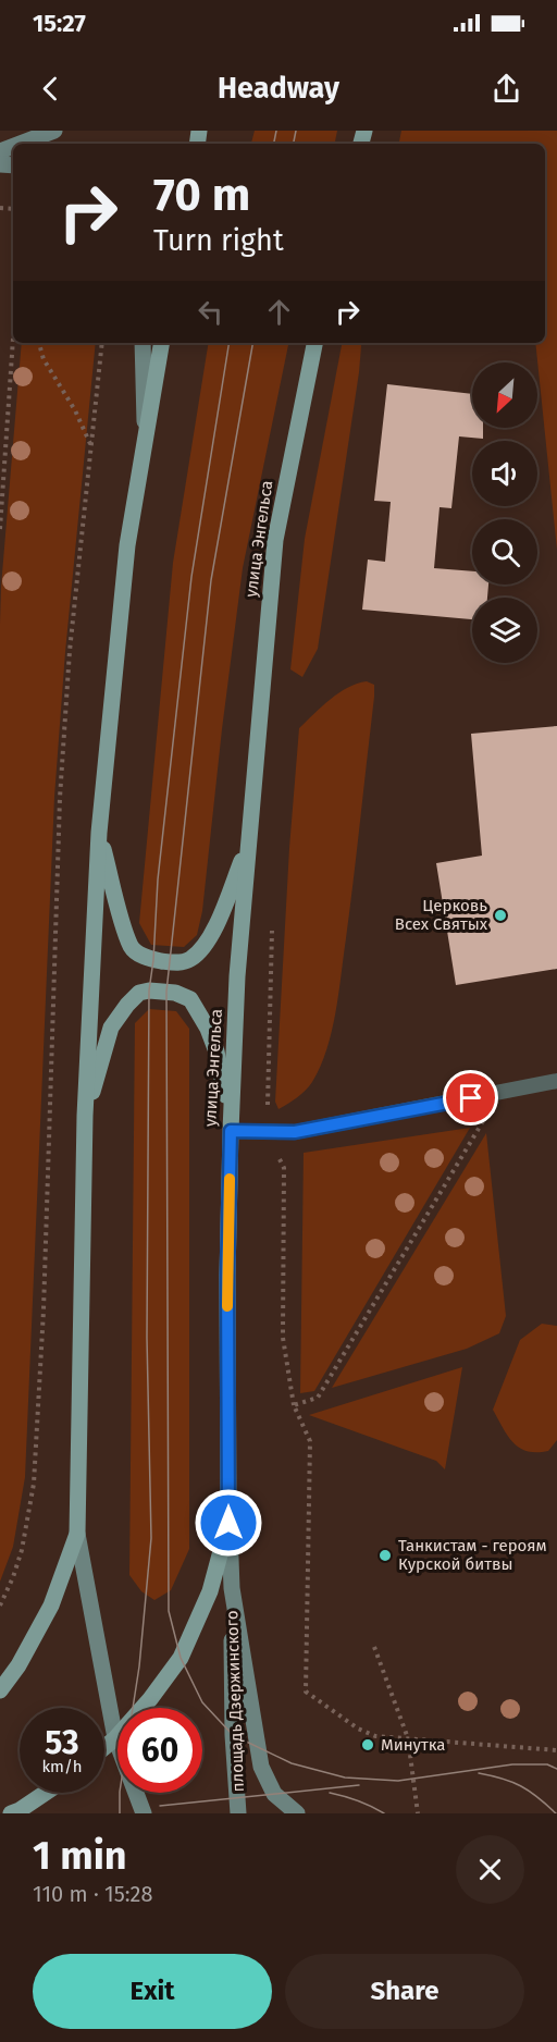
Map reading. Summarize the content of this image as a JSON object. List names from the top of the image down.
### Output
{
  "streets": {
    "main road": ["улица Энгельса"],
    "street": ["площадь Дзержинского"]
  },
  "places": ["Церковь Всех Святых", "Танкистам - героям Курской битвы", "Минутка"],
  "north": "bottom left",
  "page": {
    "status": "15:27",
    "header": "Headway",
    "turn": ["70 m", "Turn right"],
    "speed": "53 km/h",
    "limit": "60",
    "heading": ["1 min", "110 m · 15:28"],
    "buttons": ["Exit", "Share"]
  }
}
